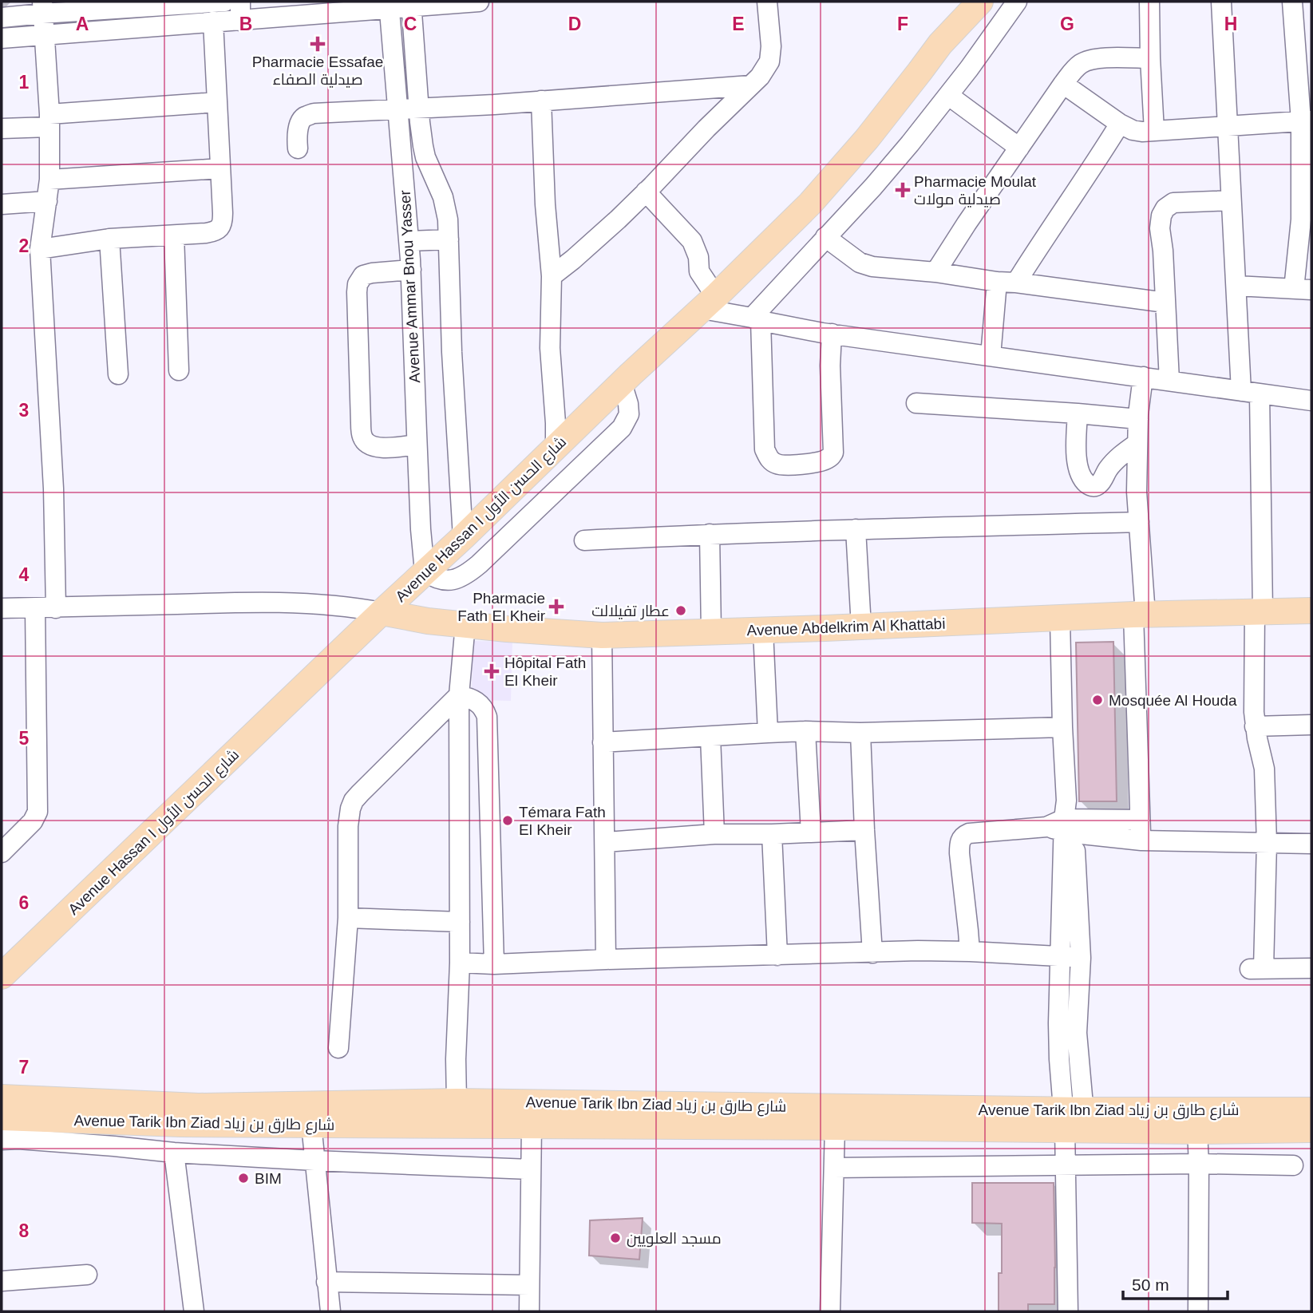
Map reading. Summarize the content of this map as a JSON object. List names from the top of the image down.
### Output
{
  "streets": {
    "main road": ["Avenue Hassan I شارع الحسن الأول", "Avenue Abdelkrim Al Khattabi", "Avenue Tarik Ibn Ziad شارع طارق بن زياد"],
    "street": ["Avenue Ammar Bnou Yasser"]
  },
  "crossings": [
    ["Avenue Ammar Bnou Yasser", "Avenue Hassan I شارع الحسن الأول"],
    ["Avenue Hassan I شارع الحسن الأول", "Avenue Abdelkrim Al Khattabi"]
  ],
  "places": {
    "health": [
      "Pharmacie Essafae صيدلية الصفاء",
      "Pharmacie Moulat صيدلية مولات",
      "Pharmacie Fath El Kheir",
      "Hôpital Fath El Kheir"
    ],
    "other": [
      "عطار تفيلالت",
      "Mosquée Al Houda",
      "Témara Fath El Kheir",
      "BIM",
      "مسجد العلويين"
    ]
  },
  "scale_bar": "50 m",
  "grid": {
    "columns": [
      "A",
      "B",
      "C",
      "D",
      "E",
      "F",
      "G",
      "H"
    ],
    "rows": [
      "1",
      "2",
      "3",
      "4",
      "5",
      "6",
      "7",
      "8"
    ]
  }
}
